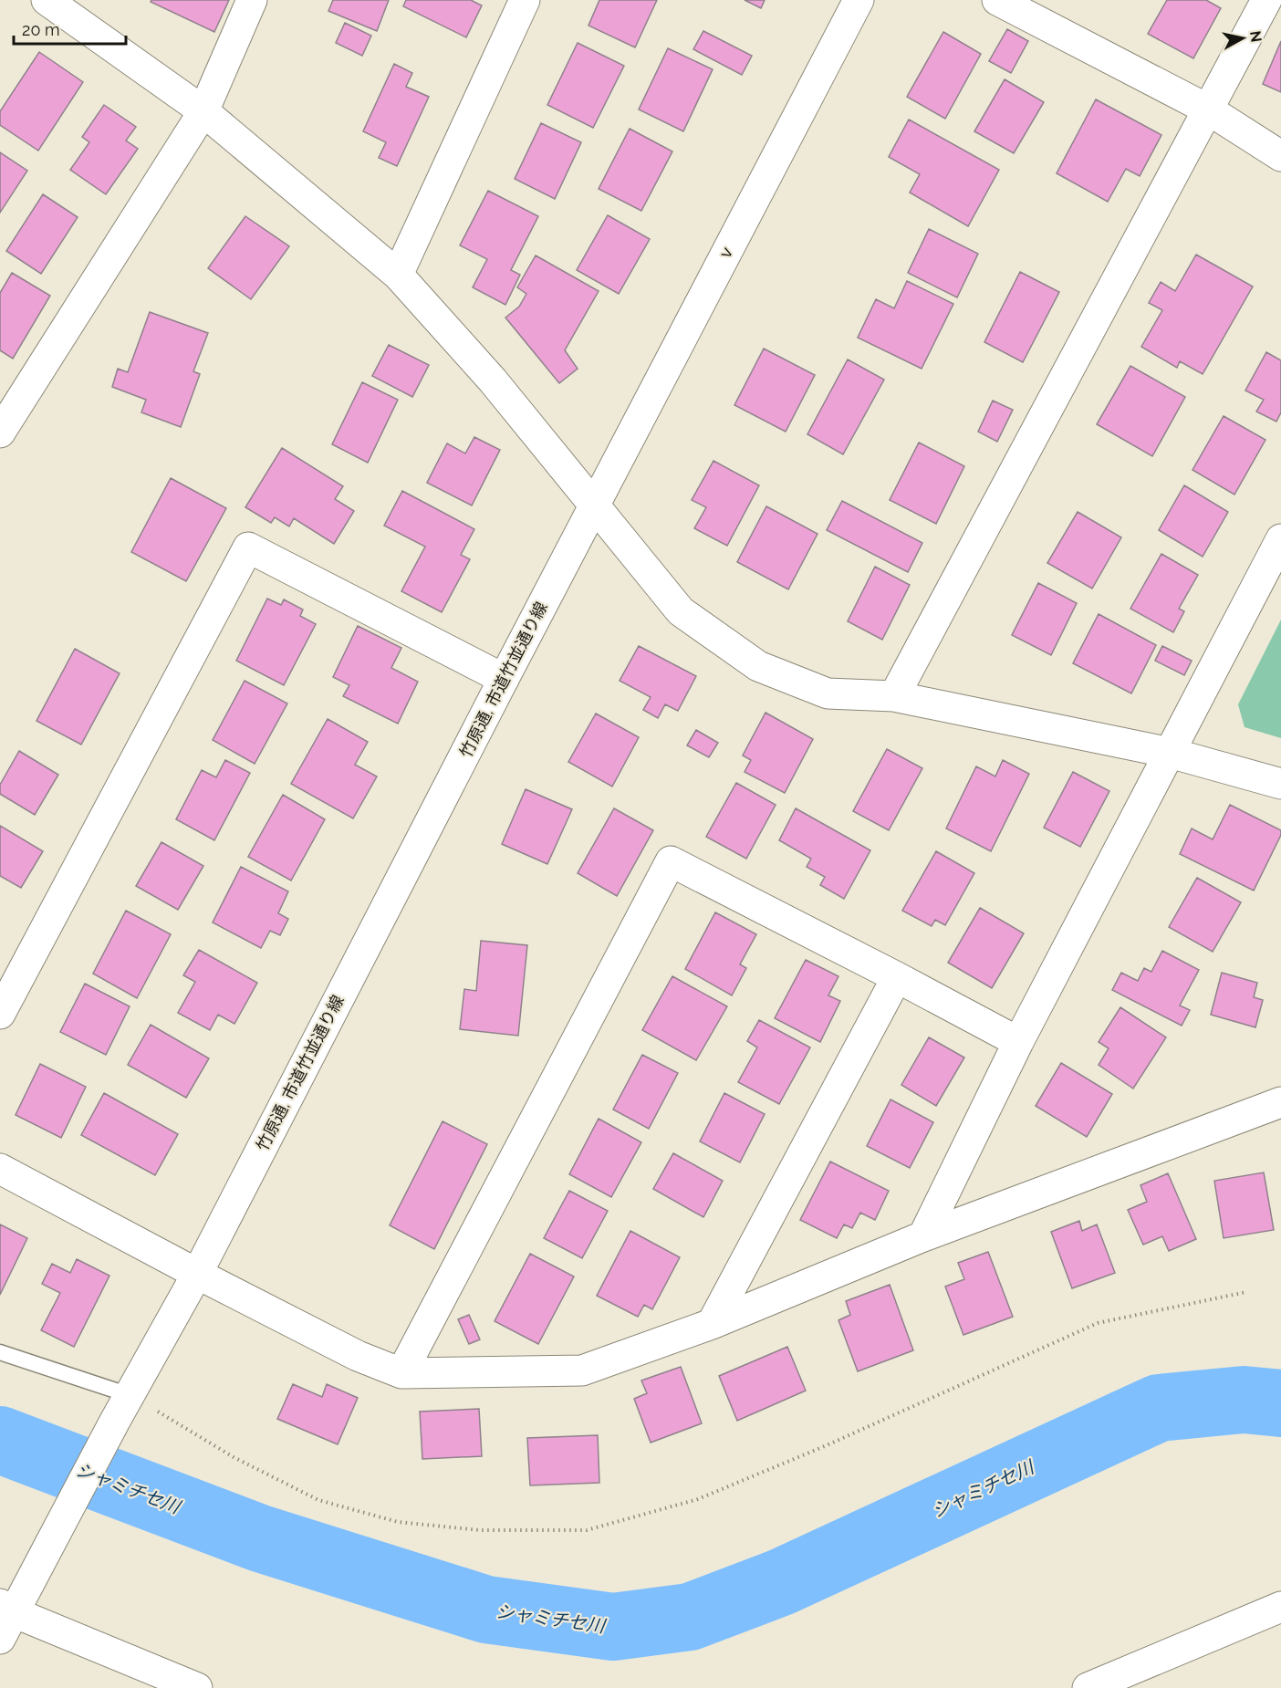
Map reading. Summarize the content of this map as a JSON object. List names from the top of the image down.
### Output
{
  "streets": {
    "street": ["ｖ", "竹原通, 市道竹並通り線"]
  },
  "crossings": [
    ["ｖ", "竹原通, 市道竹並通り線"]
  ],
  "water": ["シャミチセ川"],
  "scale_bar": "20 m",
  "north": "right"
}
